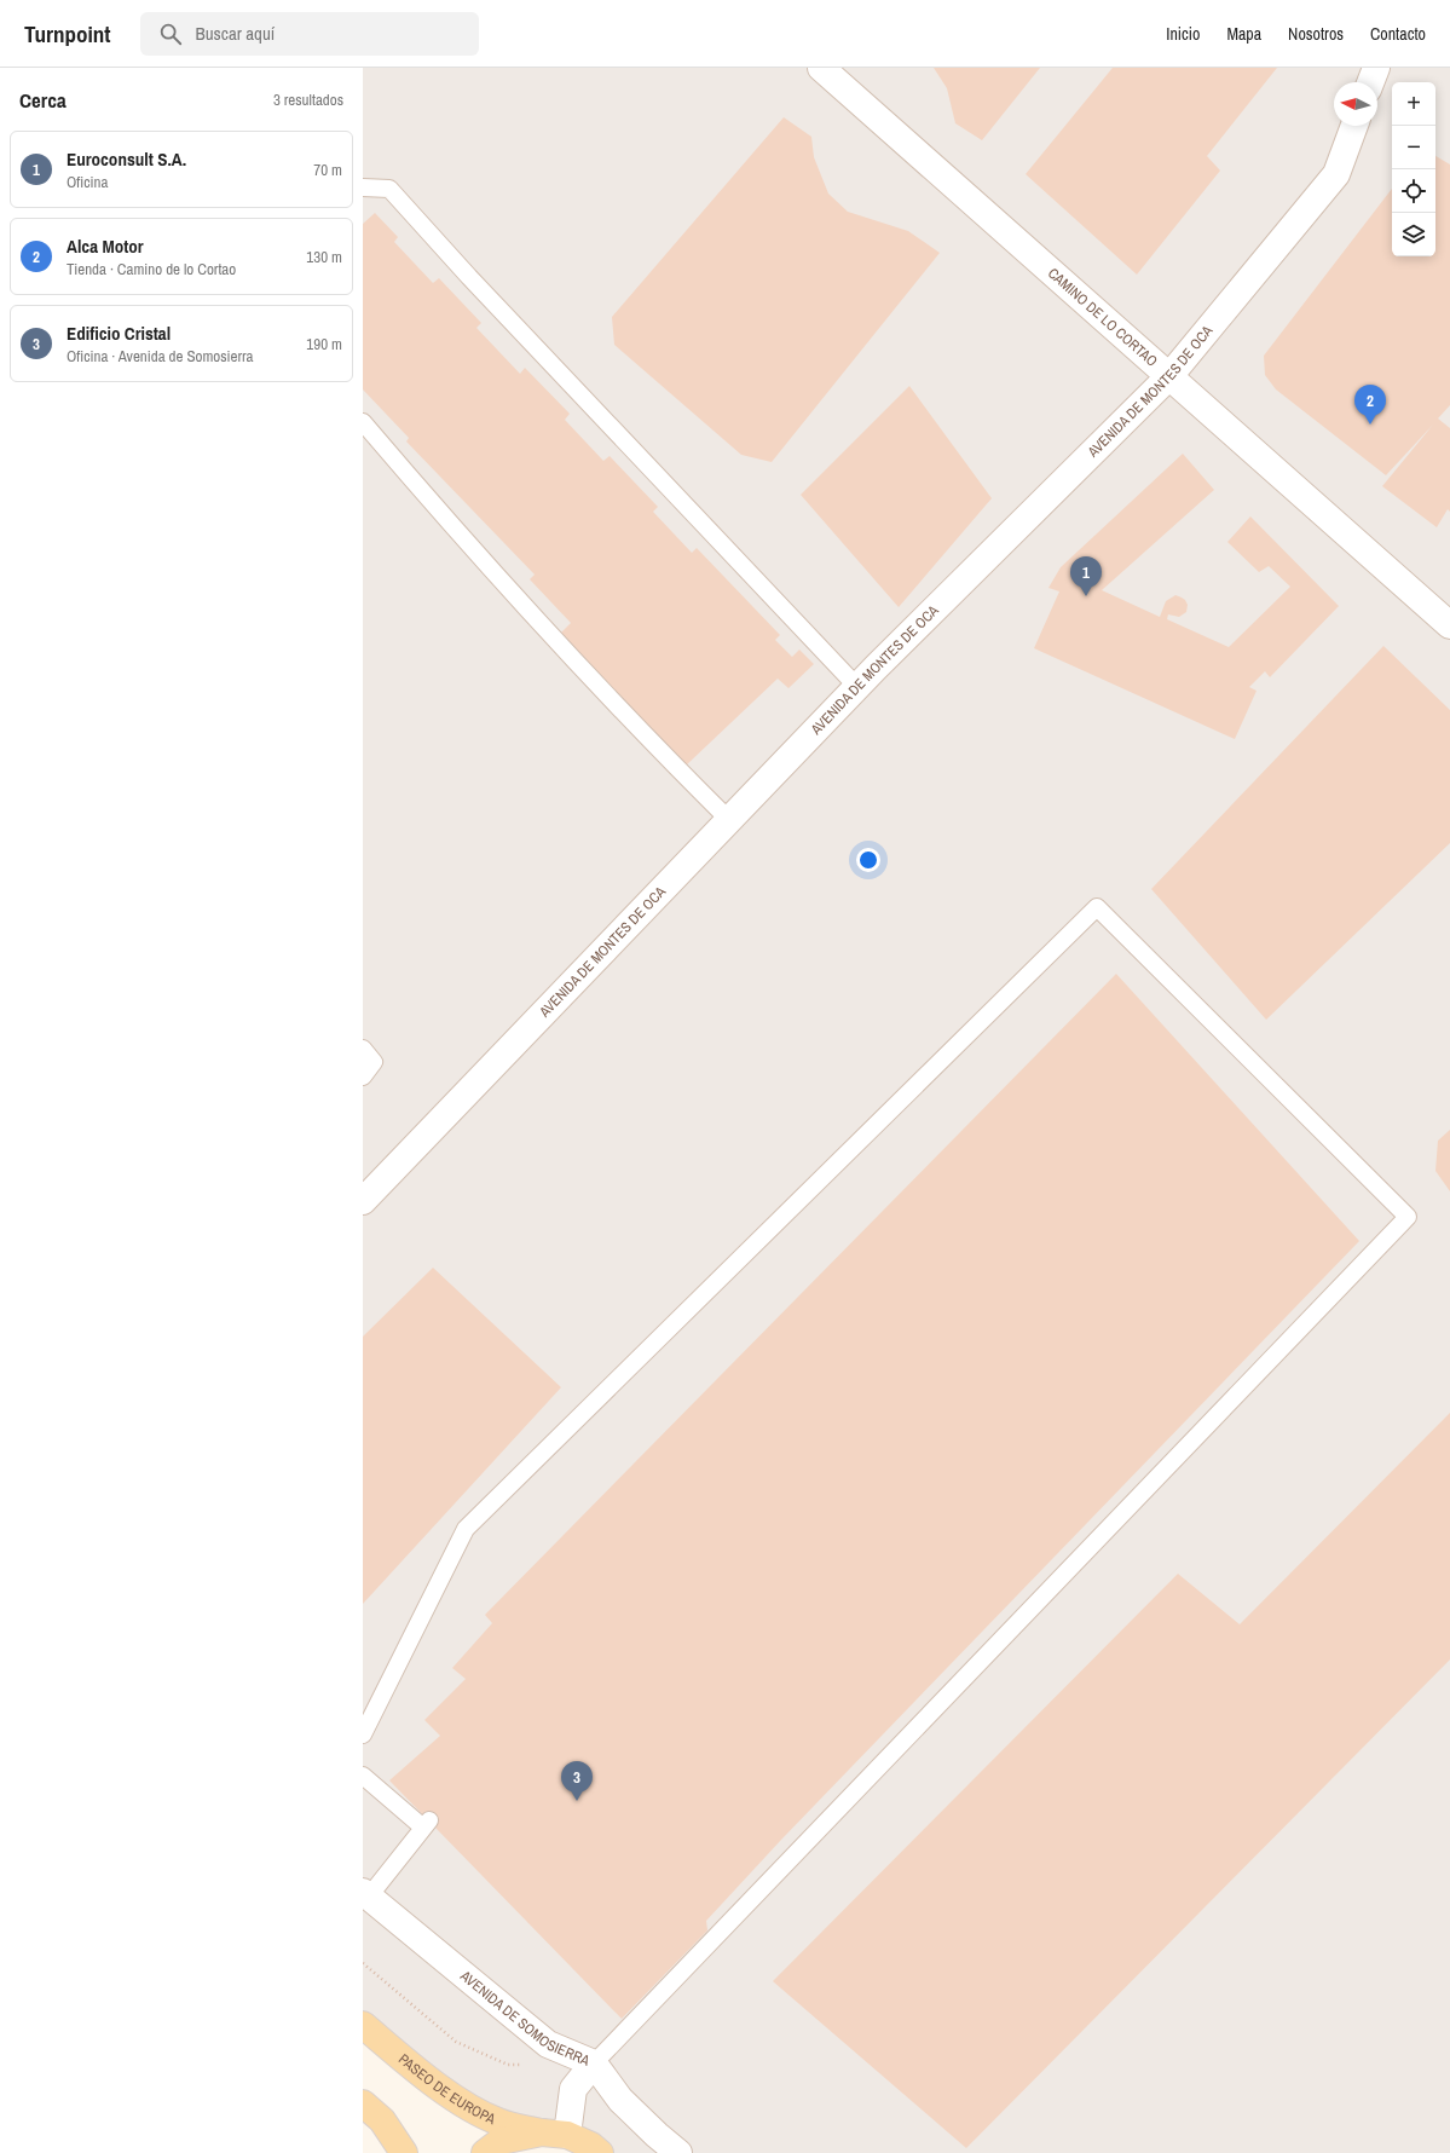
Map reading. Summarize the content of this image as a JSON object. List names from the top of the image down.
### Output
{
  "streets": {
    "main road": ["PASEO DE EUROPA"],
    "street": ["CAMINO DE LO CORTAO", "AVENIDA DE MONTES DE OCA", "AVENIDA DE SOMOSIERRA"]
  },
  "crossings": [
    ["CAMINO DE LO CORTAO", "AVENIDA DE MONTES DE OCA"]
  ],
  "north": "left",
  "page": {
    "header": "Turnpoint",
    "search": "Buscar aquí",
    "nav": [
      "Inicio",
      "Mapa",
      "Nosotros",
      "Contacto"
    ],
    "heading": ["Cerca", "3 resultados"],
    "map_buttons": ["+", "−"],
    "list": [
      {
        "mark": "1",
        "name": "Euroconsult S.A.",
        "note": "Oficina",
        "value": "70 m"
      },
      {
        "mark": "2",
        "name": "Alca Motor",
        "note": "Tienda · Camino de lo Cortao",
        "value": "130 m"
      },
      {
        "mark": "3",
        "name": "Edificio Cristal",
        "note": "Oficina · Avenida de Somosierra",
        "value": "190 m"
      }
    ],
    "pins": ["2", "1", "3"]
  }
}
